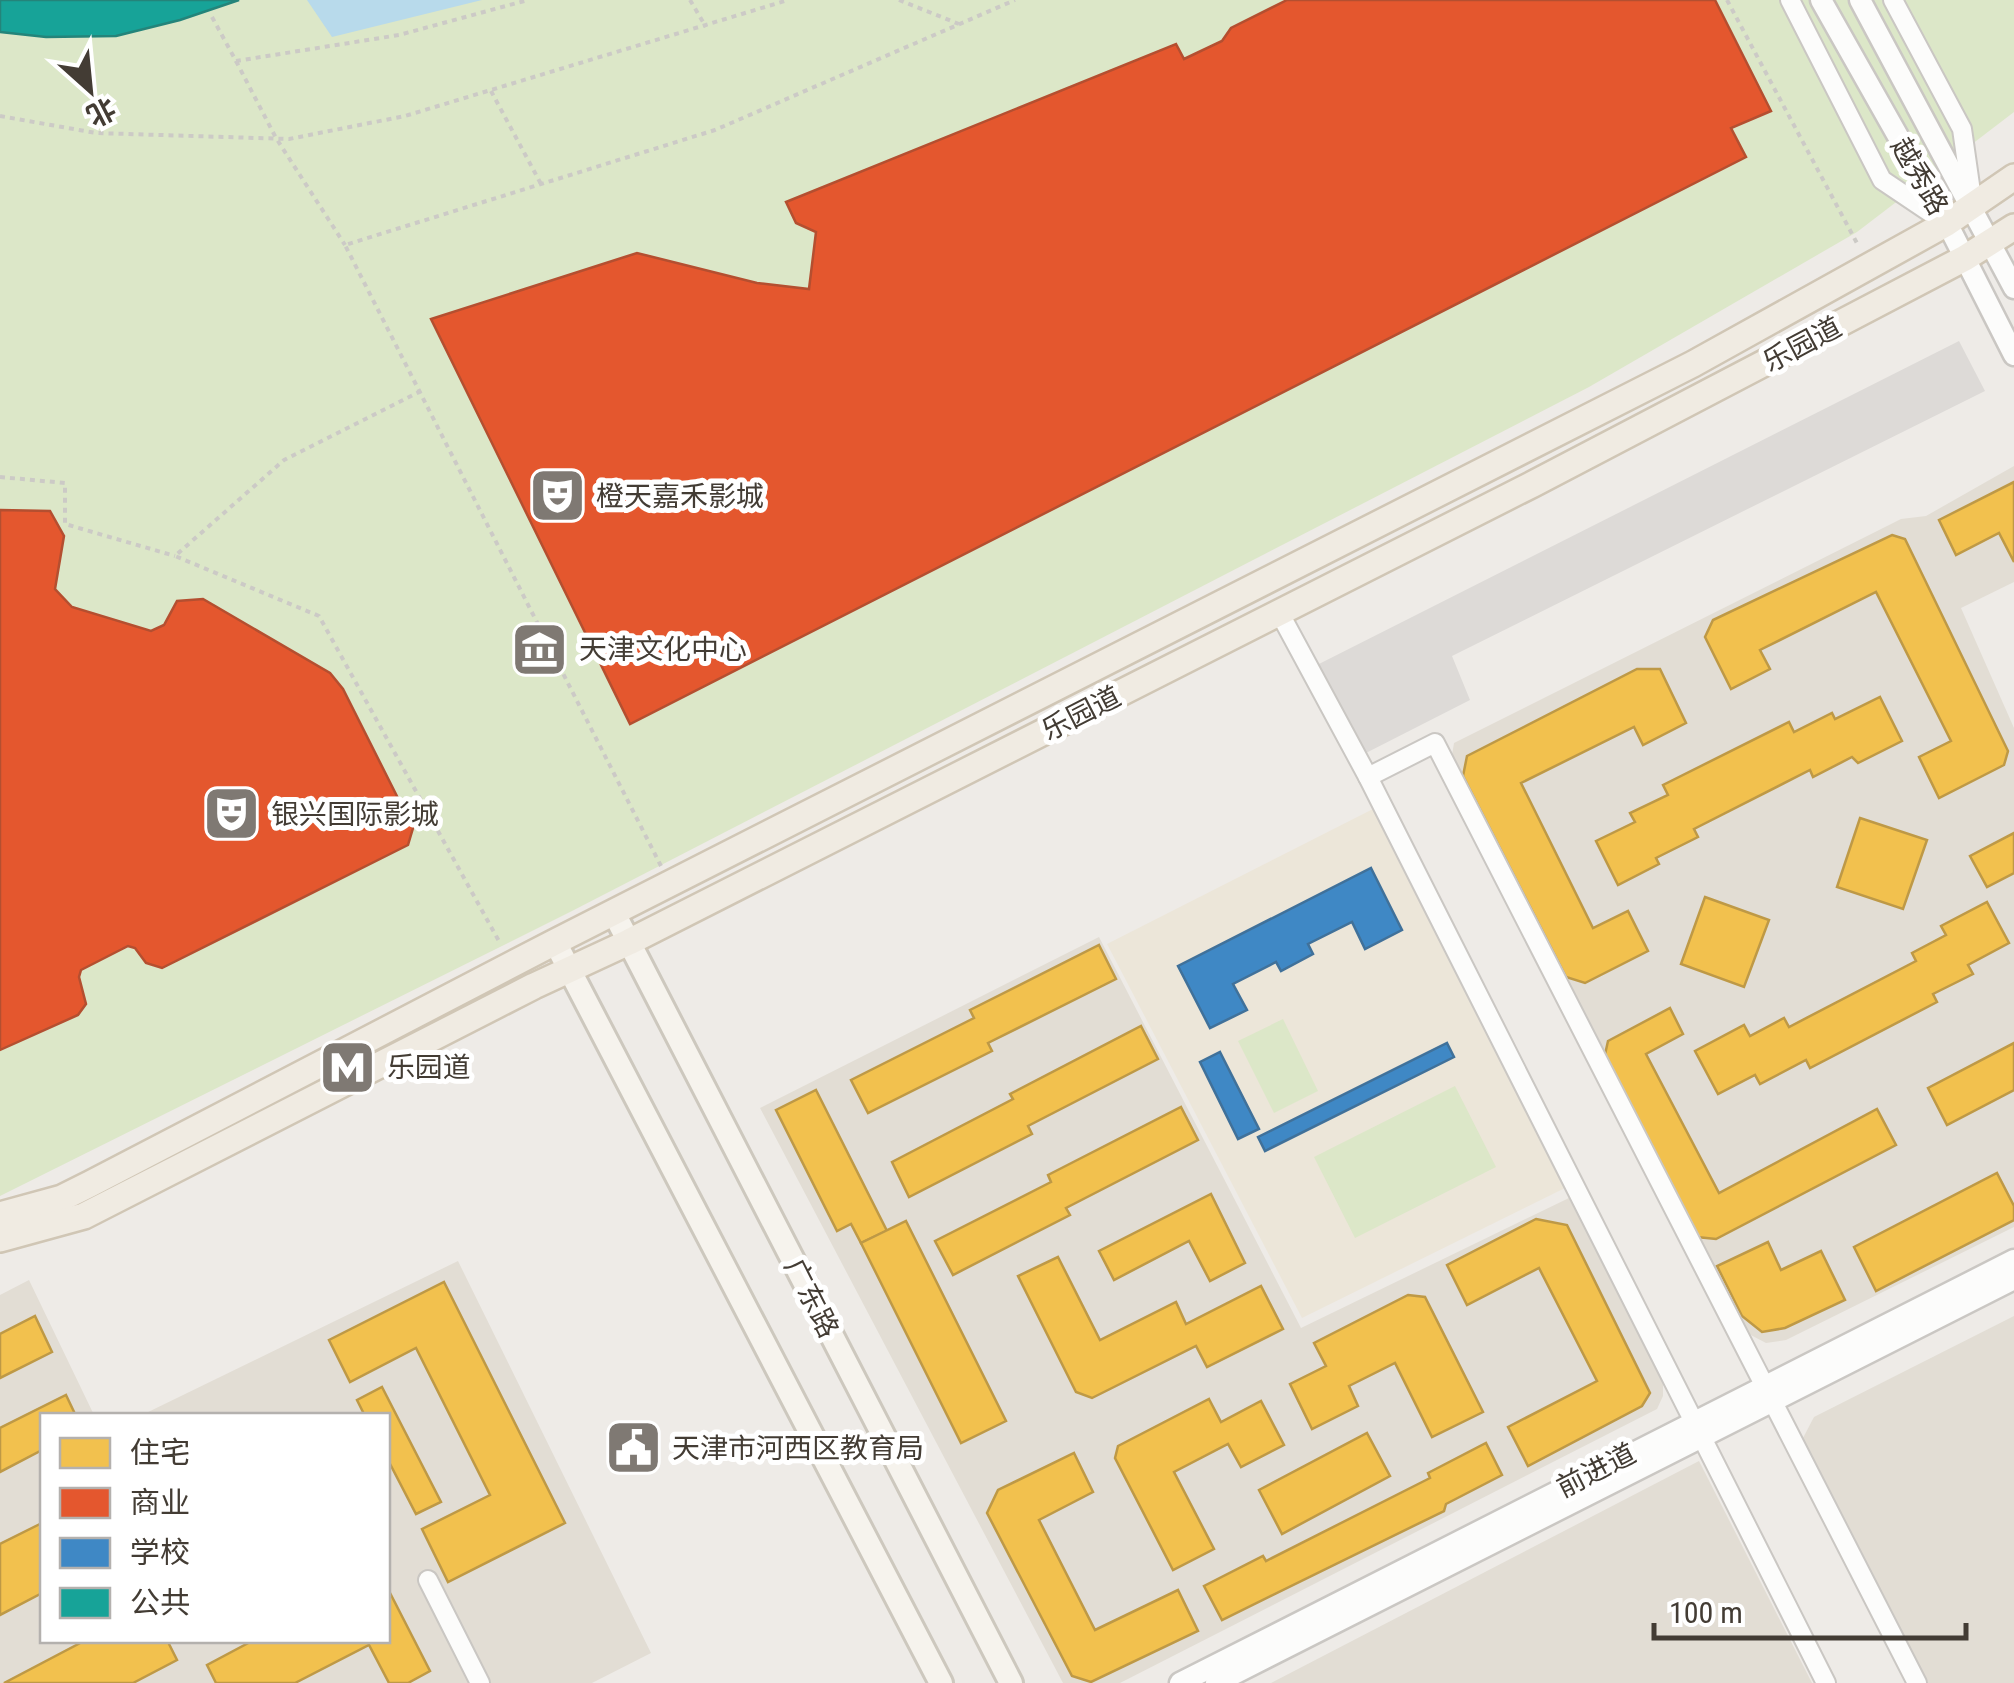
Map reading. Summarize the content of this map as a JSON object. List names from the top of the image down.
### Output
{
  "streets": {
    "main road": ["乐园道", "广东路"],
    "street": ["越秀路", "前进道"]
  },
  "crossings": [
    ["越秀路", "乐园道"],
    ["乐园道", "广东路"]
  ],
  "places": {
    "theatre": ["橙天嘉禾影城", "银兴国际影城"],
    "museum": ["天津文化中心"],
    "metro station": ["乐园道"],
    "public building": ["天津市河西区教育局"]
  },
  "legend": [
    "住宅",
    "商业",
    "学校",
    "公共"
  ],
  "scale_bar": "100 m",
  "north": "bottom right"
}
